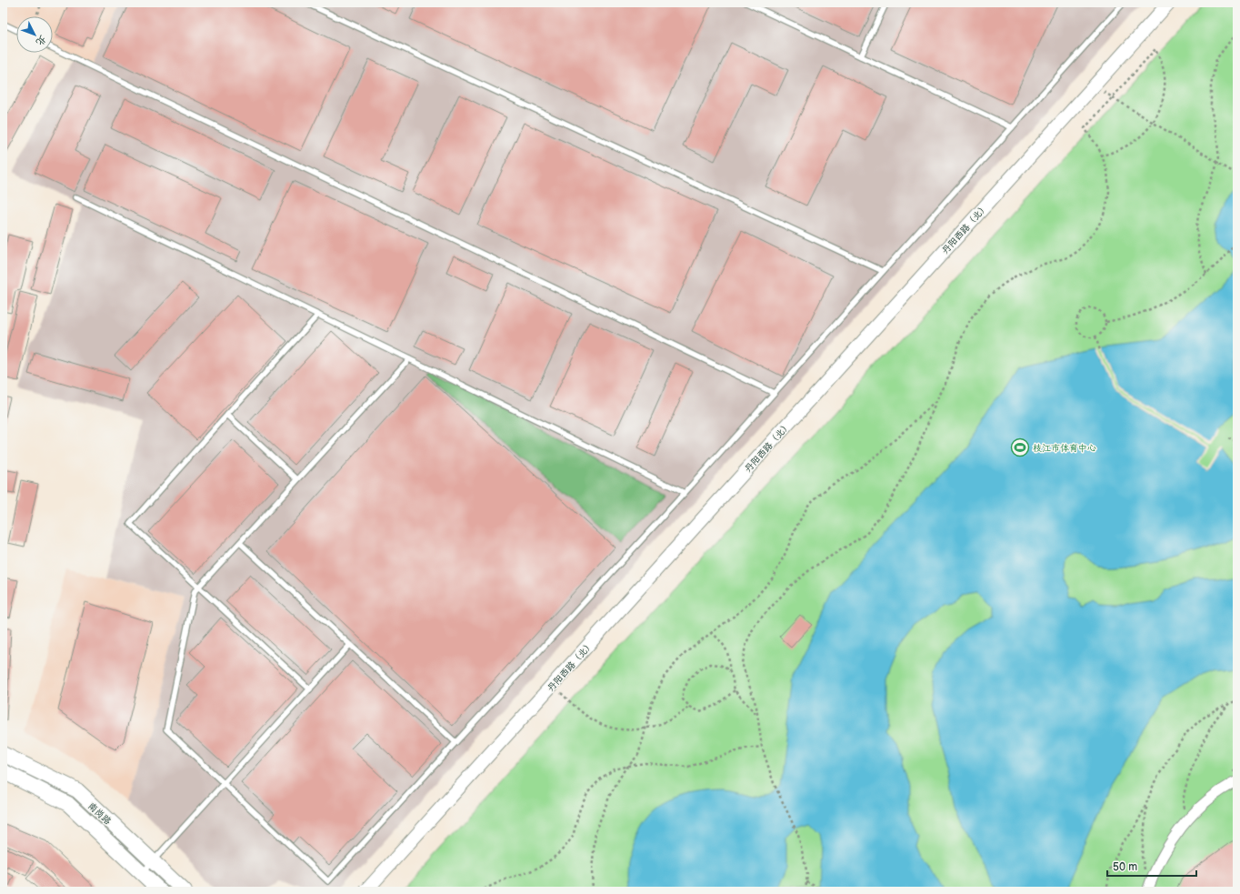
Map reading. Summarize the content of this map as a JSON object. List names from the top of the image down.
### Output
{
  "streets": {
    "main road": ["南岗路"],
    "street": ["丹阳西路（北）"]
  },
  "places": {
    "sports": ["枝江市体育中心"]
  },
  "scale_bar": "50 m",
  "north": "bottom right"
}
